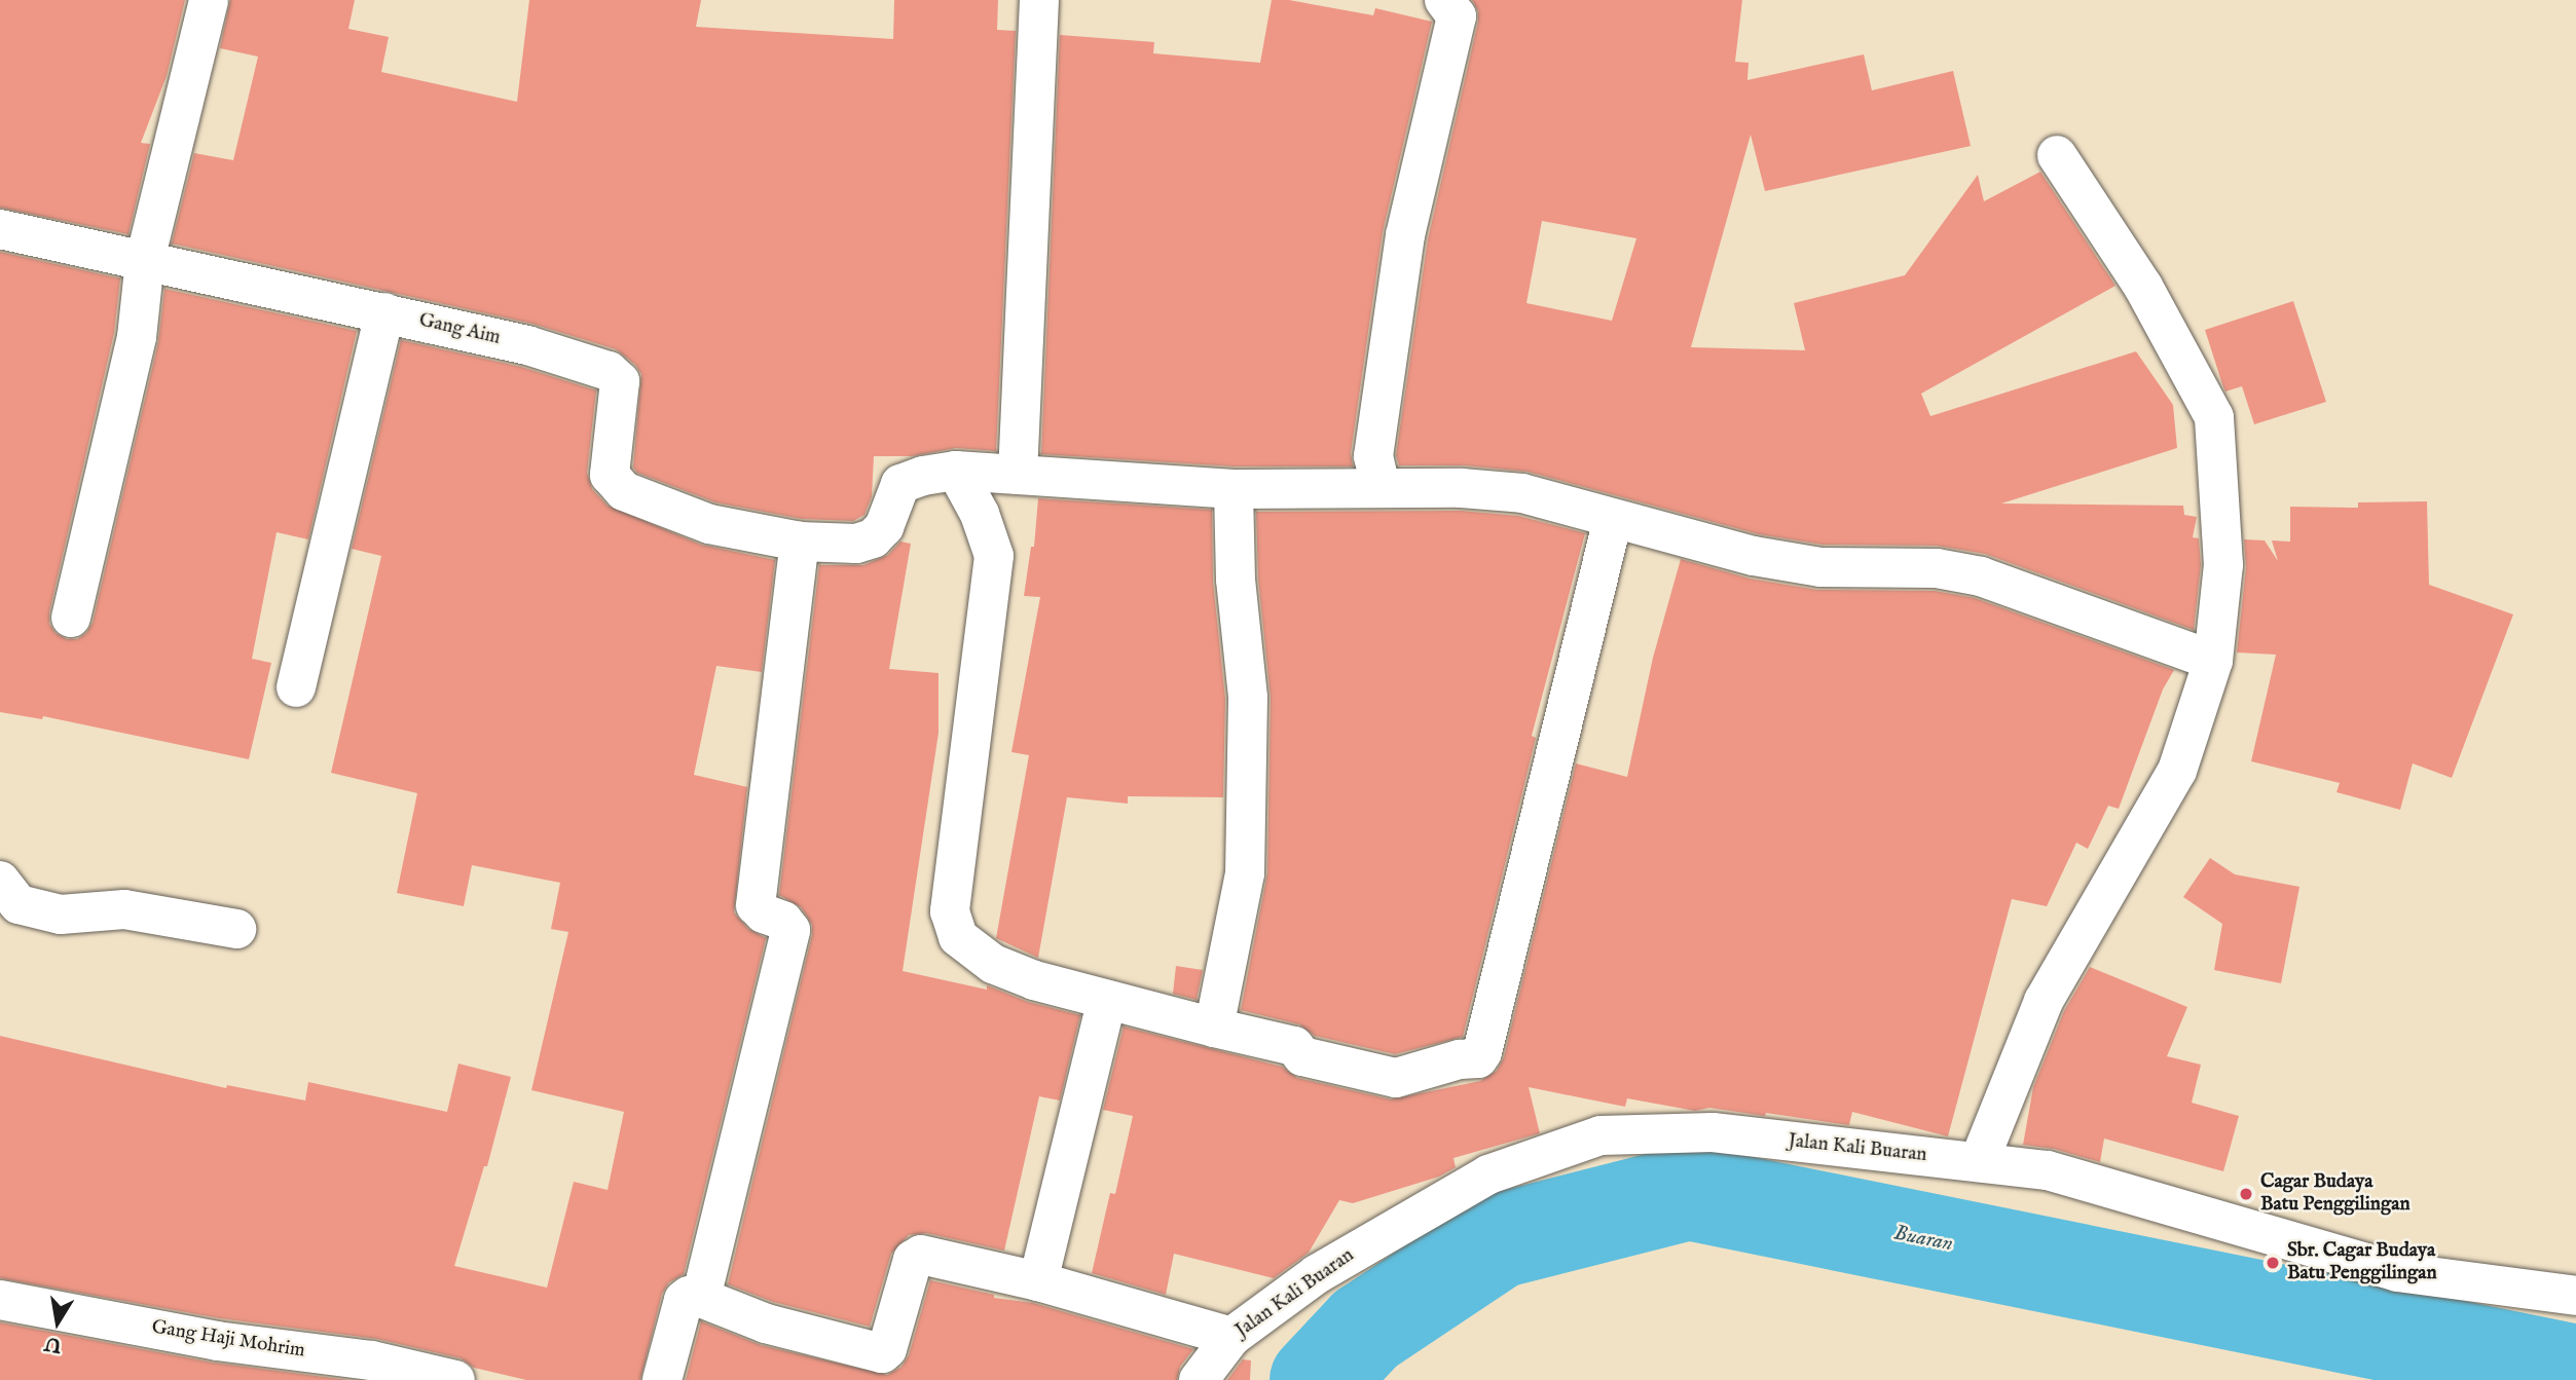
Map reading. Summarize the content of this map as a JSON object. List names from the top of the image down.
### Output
{
  "streets": {
    "street": ["Gang Aim", "Jalan Kali Buaran", "Gang Haji Mohrim"]
  },
  "water": ["Buaran"],
  "places": ["Cagar Budaya Batu Penggilingan", "Sbr. Cagar Budaya Batu Penggilingan"],
  "north": "bottom"
}
